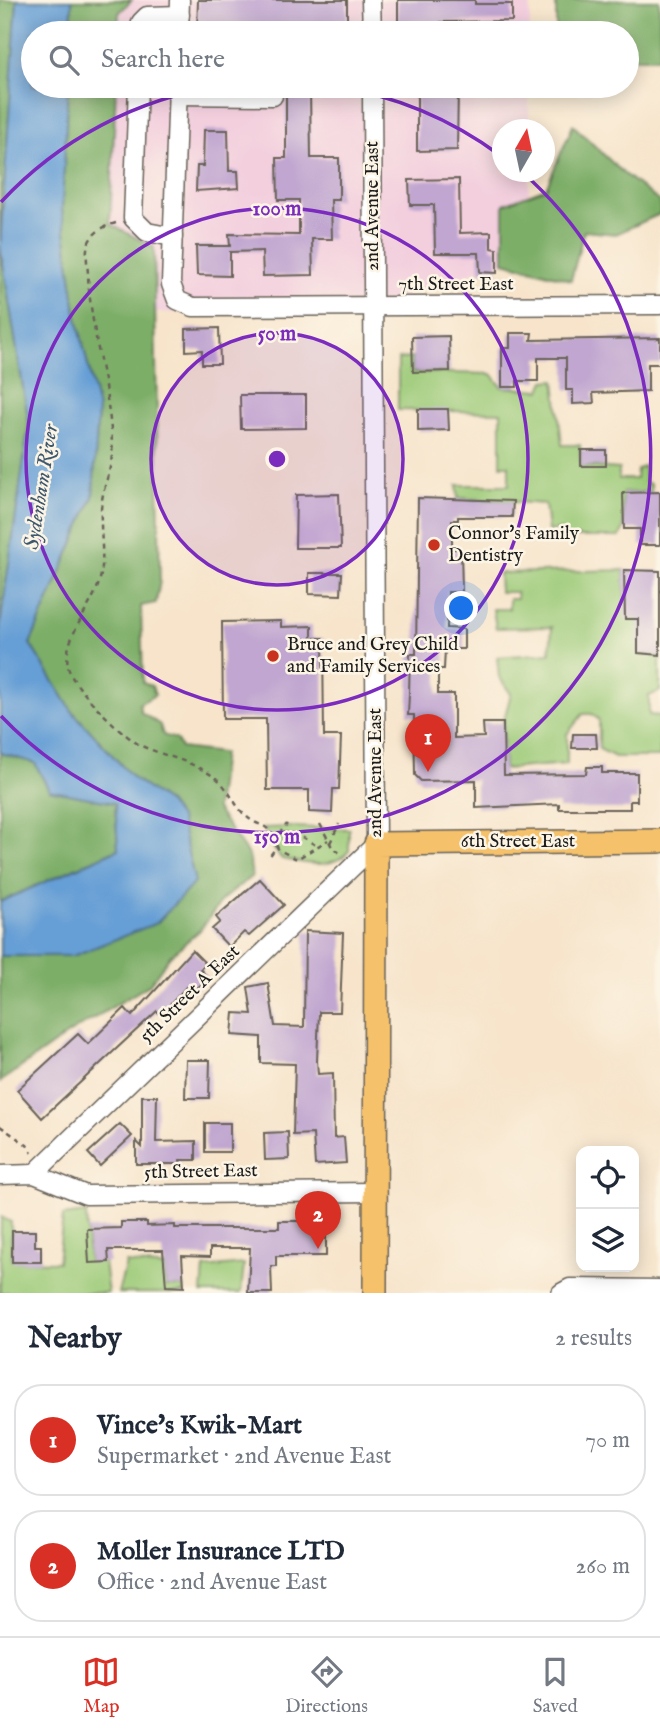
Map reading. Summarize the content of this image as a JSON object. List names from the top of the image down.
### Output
{
  "streets": {
    "main road": ["2nd Avenue East", "6th Street East"],
    "street": ["7th Street East", "5th Street A East", "5th Street East"]
  },
  "crossings": [
    ["2nd Avenue East", "7th Street East"],
    ["2nd Avenue East", "6th Street East"],
    ["2nd Avenue East", "5th Street A East"],
    ["2nd Avenue East", "5th Street East"],
    ["6th Street East", "5th Street A East"],
    ["5th Street A East", "5th Street East"]
  ],
  "water": ["Sydenham River"],
  "places": ["Connor's Family Dentistry", "Bruce and Grey Child and Family Services"],
  "north": "top",
  "page": {
    "search": "Search here",
    "pins": ["1", "2"],
    "heading": ["Nearby", "2 results"],
    "list": [
      {
        "mark": "1",
        "name": "Vince's Kwik-Mart",
        "note": "Supermarket · 2nd Avenue East",
        "value": "70 m"
      },
      {
        "mark": "2",
        "name": "Moller Insurance LTD",
        "note": "Office · 2nd Avenue East",
        "value": "260 m"
      }
    ],
    "nav": ["Map", "Directions", "Saved"]
  },
  "rings": ["100 m", "50 m", "150 m"]
}
